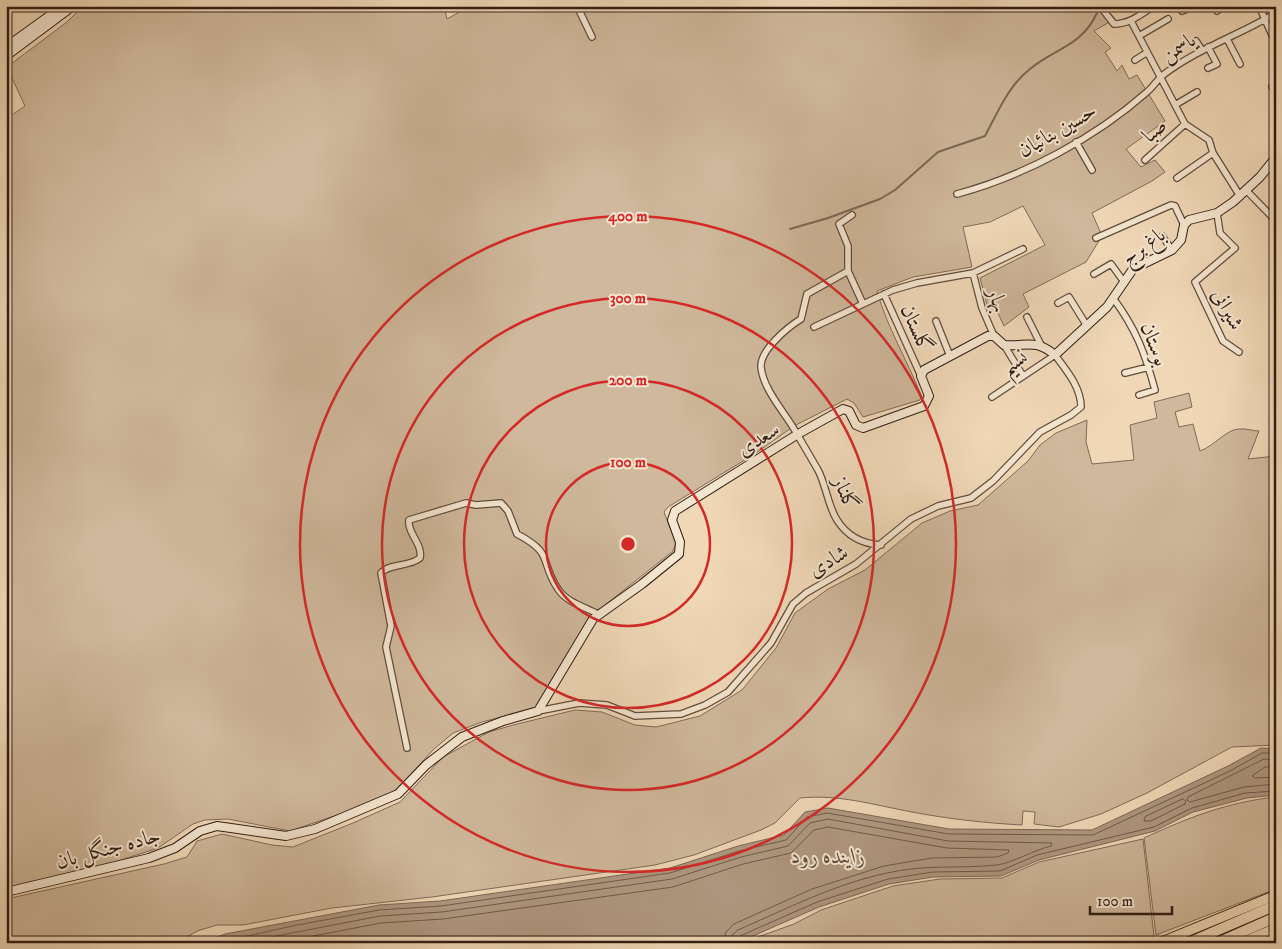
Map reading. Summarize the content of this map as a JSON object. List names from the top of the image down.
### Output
{
  "streets": {
    "street": [
      "یاسمن",
      "حسین بنائیان",
      "صبا",
      "باغ برج",
      "بهار",
      "شیرانی",
      "گلستان",
      "بوستان",
      "نسیم",
      "سعدی",
      "گلناز",
      "شادی",
      "جاده جنگل بان"
    ]
  },
  "crossings": [
    ["یاسمن", "حسین بنائیان"],
    ["باغ برج", "شیرانی"],
    ["باغ برج", "بوستان"],
    ["باغ برج", "نسیم"],
    ["باغ برج", "شادی"],
    ["گلستان", "سعدی"],
    ["نسیم", "شادی"],
    ["سعدی", "گلناز"],
    ["سعدی", "شادی"],
    ["سعدی", "جاده جنگل بان"],
    ["گلناز", "شادی"],
    ["شادی", "جاده جنگل بان"]
  ],
  "water": ["زاینده رود"],
  "scale_bar": "100 m",
  "rings": [
    "400 m",
    "300 m",
    "200 m",
    "100 m"
  ]
}
